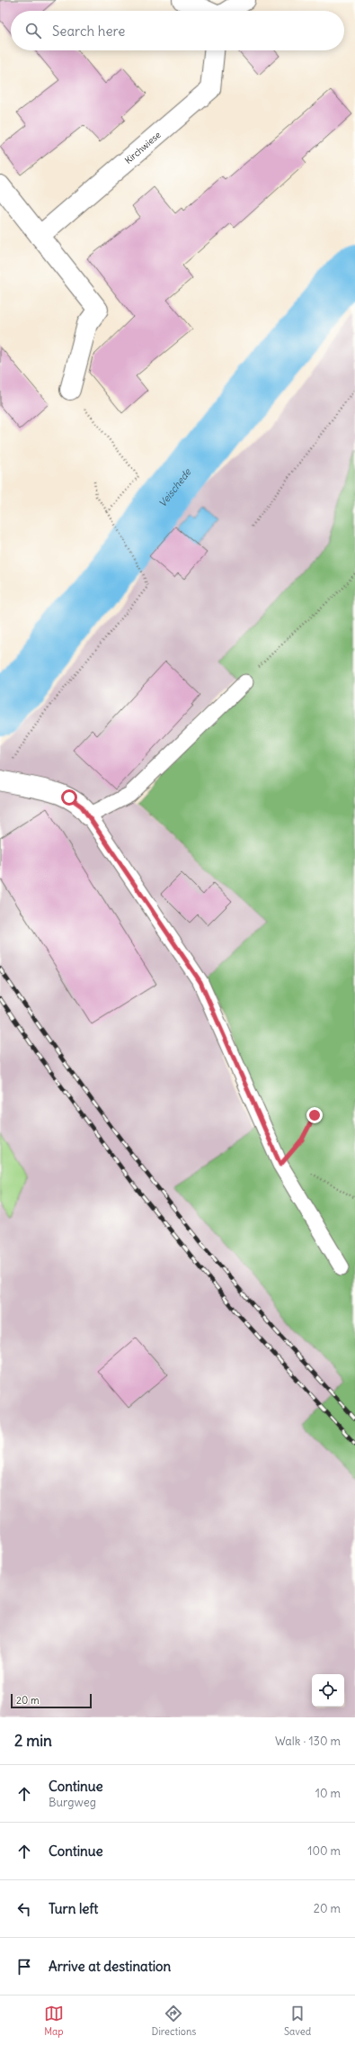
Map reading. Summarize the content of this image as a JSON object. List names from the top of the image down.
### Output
{
  "streets": {
    "street": ["Kirchwiese"]
  },
  "water": ["Veischede"],
  "scale_bar": "20 m",
  "page": {
    "search": "Search here",
    "scale": "20 m",
    "heading": ["2 min", "Walk · 130 m"],
    "list": [
      ["Continue", "Burgweg", "10 m"],
      ["Continue", "100 m"],
      ["Turn left", "20 m"],
      "Arrive at destination"
    ],
    "nav": ["Map", "Directions", "Saved"]
  }
}
